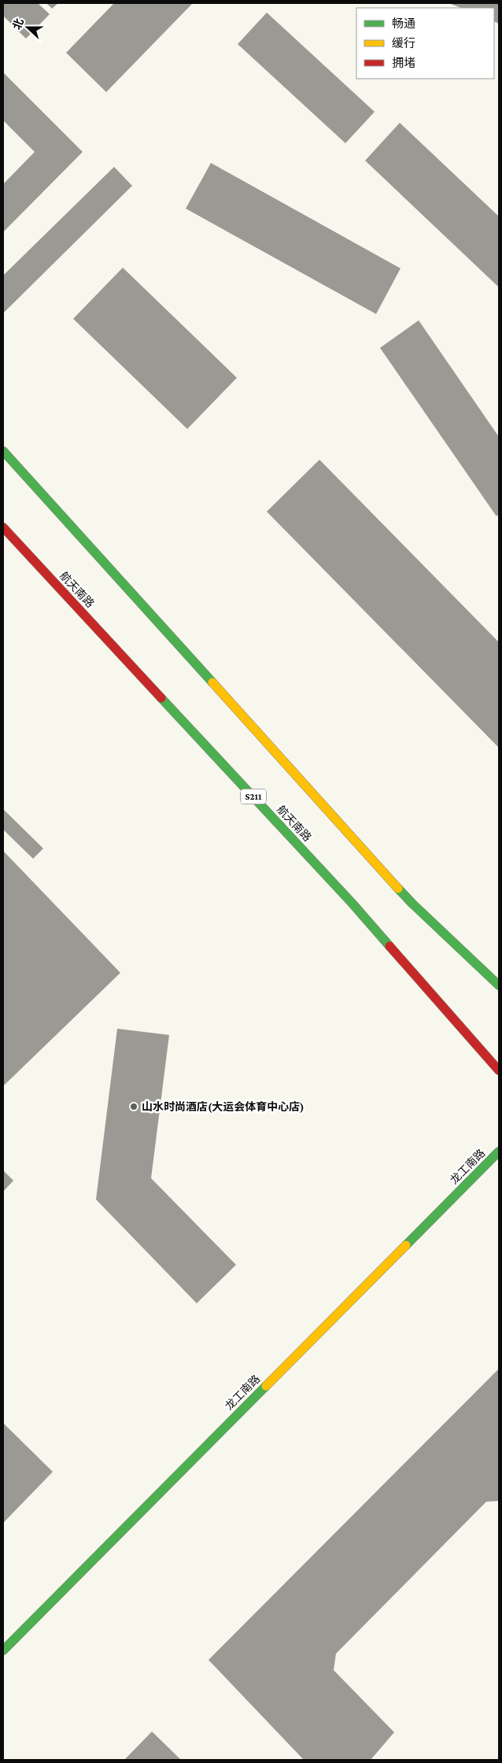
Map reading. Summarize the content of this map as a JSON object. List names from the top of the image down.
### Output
{
  "streets": {
    "main road": ["航天南路", "S211", "龙工南路"]
  },
  "places": ["山水时尚酒店(大运会体育中心店)"],
  "legend": ["畅通", "缓行", "拥堵"],
  "north": "left"
}
